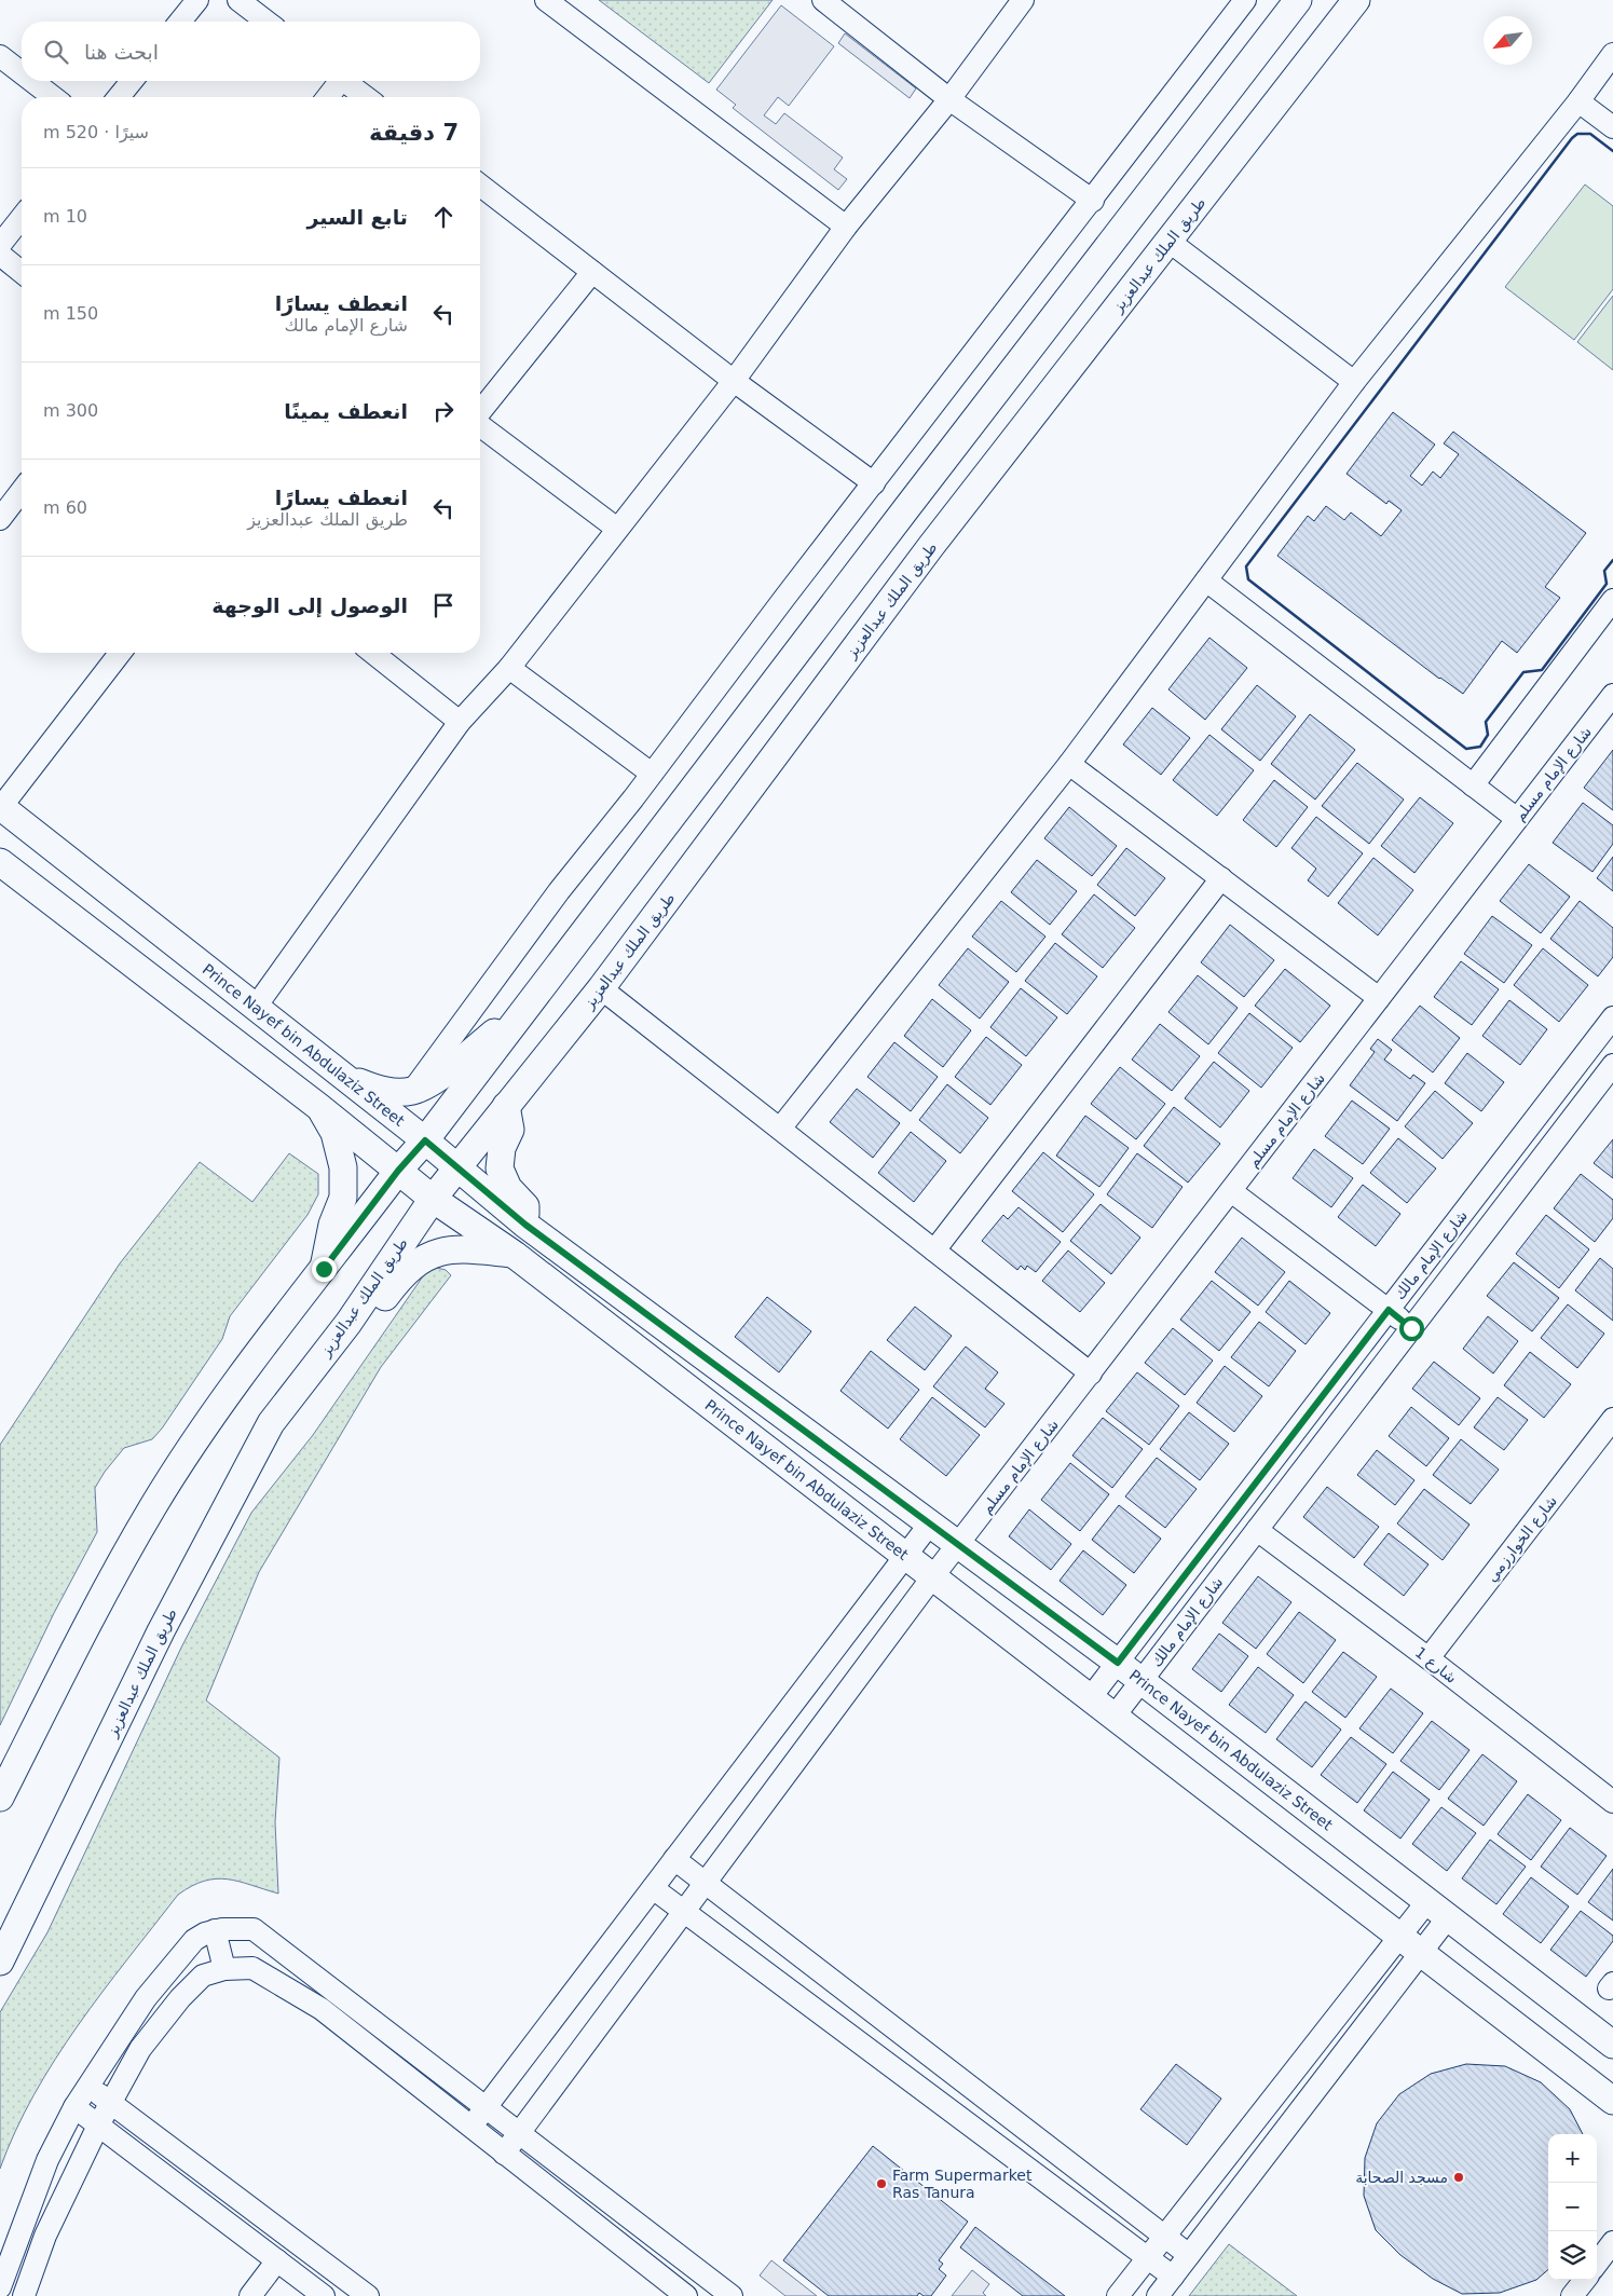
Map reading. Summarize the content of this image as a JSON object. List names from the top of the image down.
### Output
{
  "streets": {
    "main road": ["طريق الملك عبدالعزيز", "Prince Nayef bin Abdulaziz Street"],
    "street": [
      "شارع الإمام مسلم",
      "شارع الإمام مالك",
      "شارع الخوارزمي",
      "شارع 1"
    ]
  },
  "crossings": [
    ["طريق الملك عبدالعزيز", "Prince Nayef bin Abdulaziz Street"],
    ["شارع الإمام مسلم", "Prince Nayef bin Abdulaziz Street"],
    ["Prince Nayef bin Abdulaziz Street", "شارع الإمام مالك"],
    ["شارع الإمام مالك", "شارع 1"],
    ["شارع الخوارزمي", "شارع 1"]
  ],
  "places": ["مسجد الصحابة", "Farm Supermarket Ras Tanura"],
  "north": "bottom left",
  "page": {
    "search": "ابحث هنا",
    "heading": ["7 دقيقة", "سيرًا · 520 m"],
    "list": [
      ["تابع السير", "10 m"],
      ["انعطف يسارًا", "شارع الإمام مالك", "150 m"],
      ["انعطف يمينًا", "300 m"],
      ["انعطف يسارًا", "طريق الملك عبدالعزيز", "60 m"],
      "الوصول إلى الوجهة"
    ],
    "map_buttons": ["+", "−"]
  }
}
